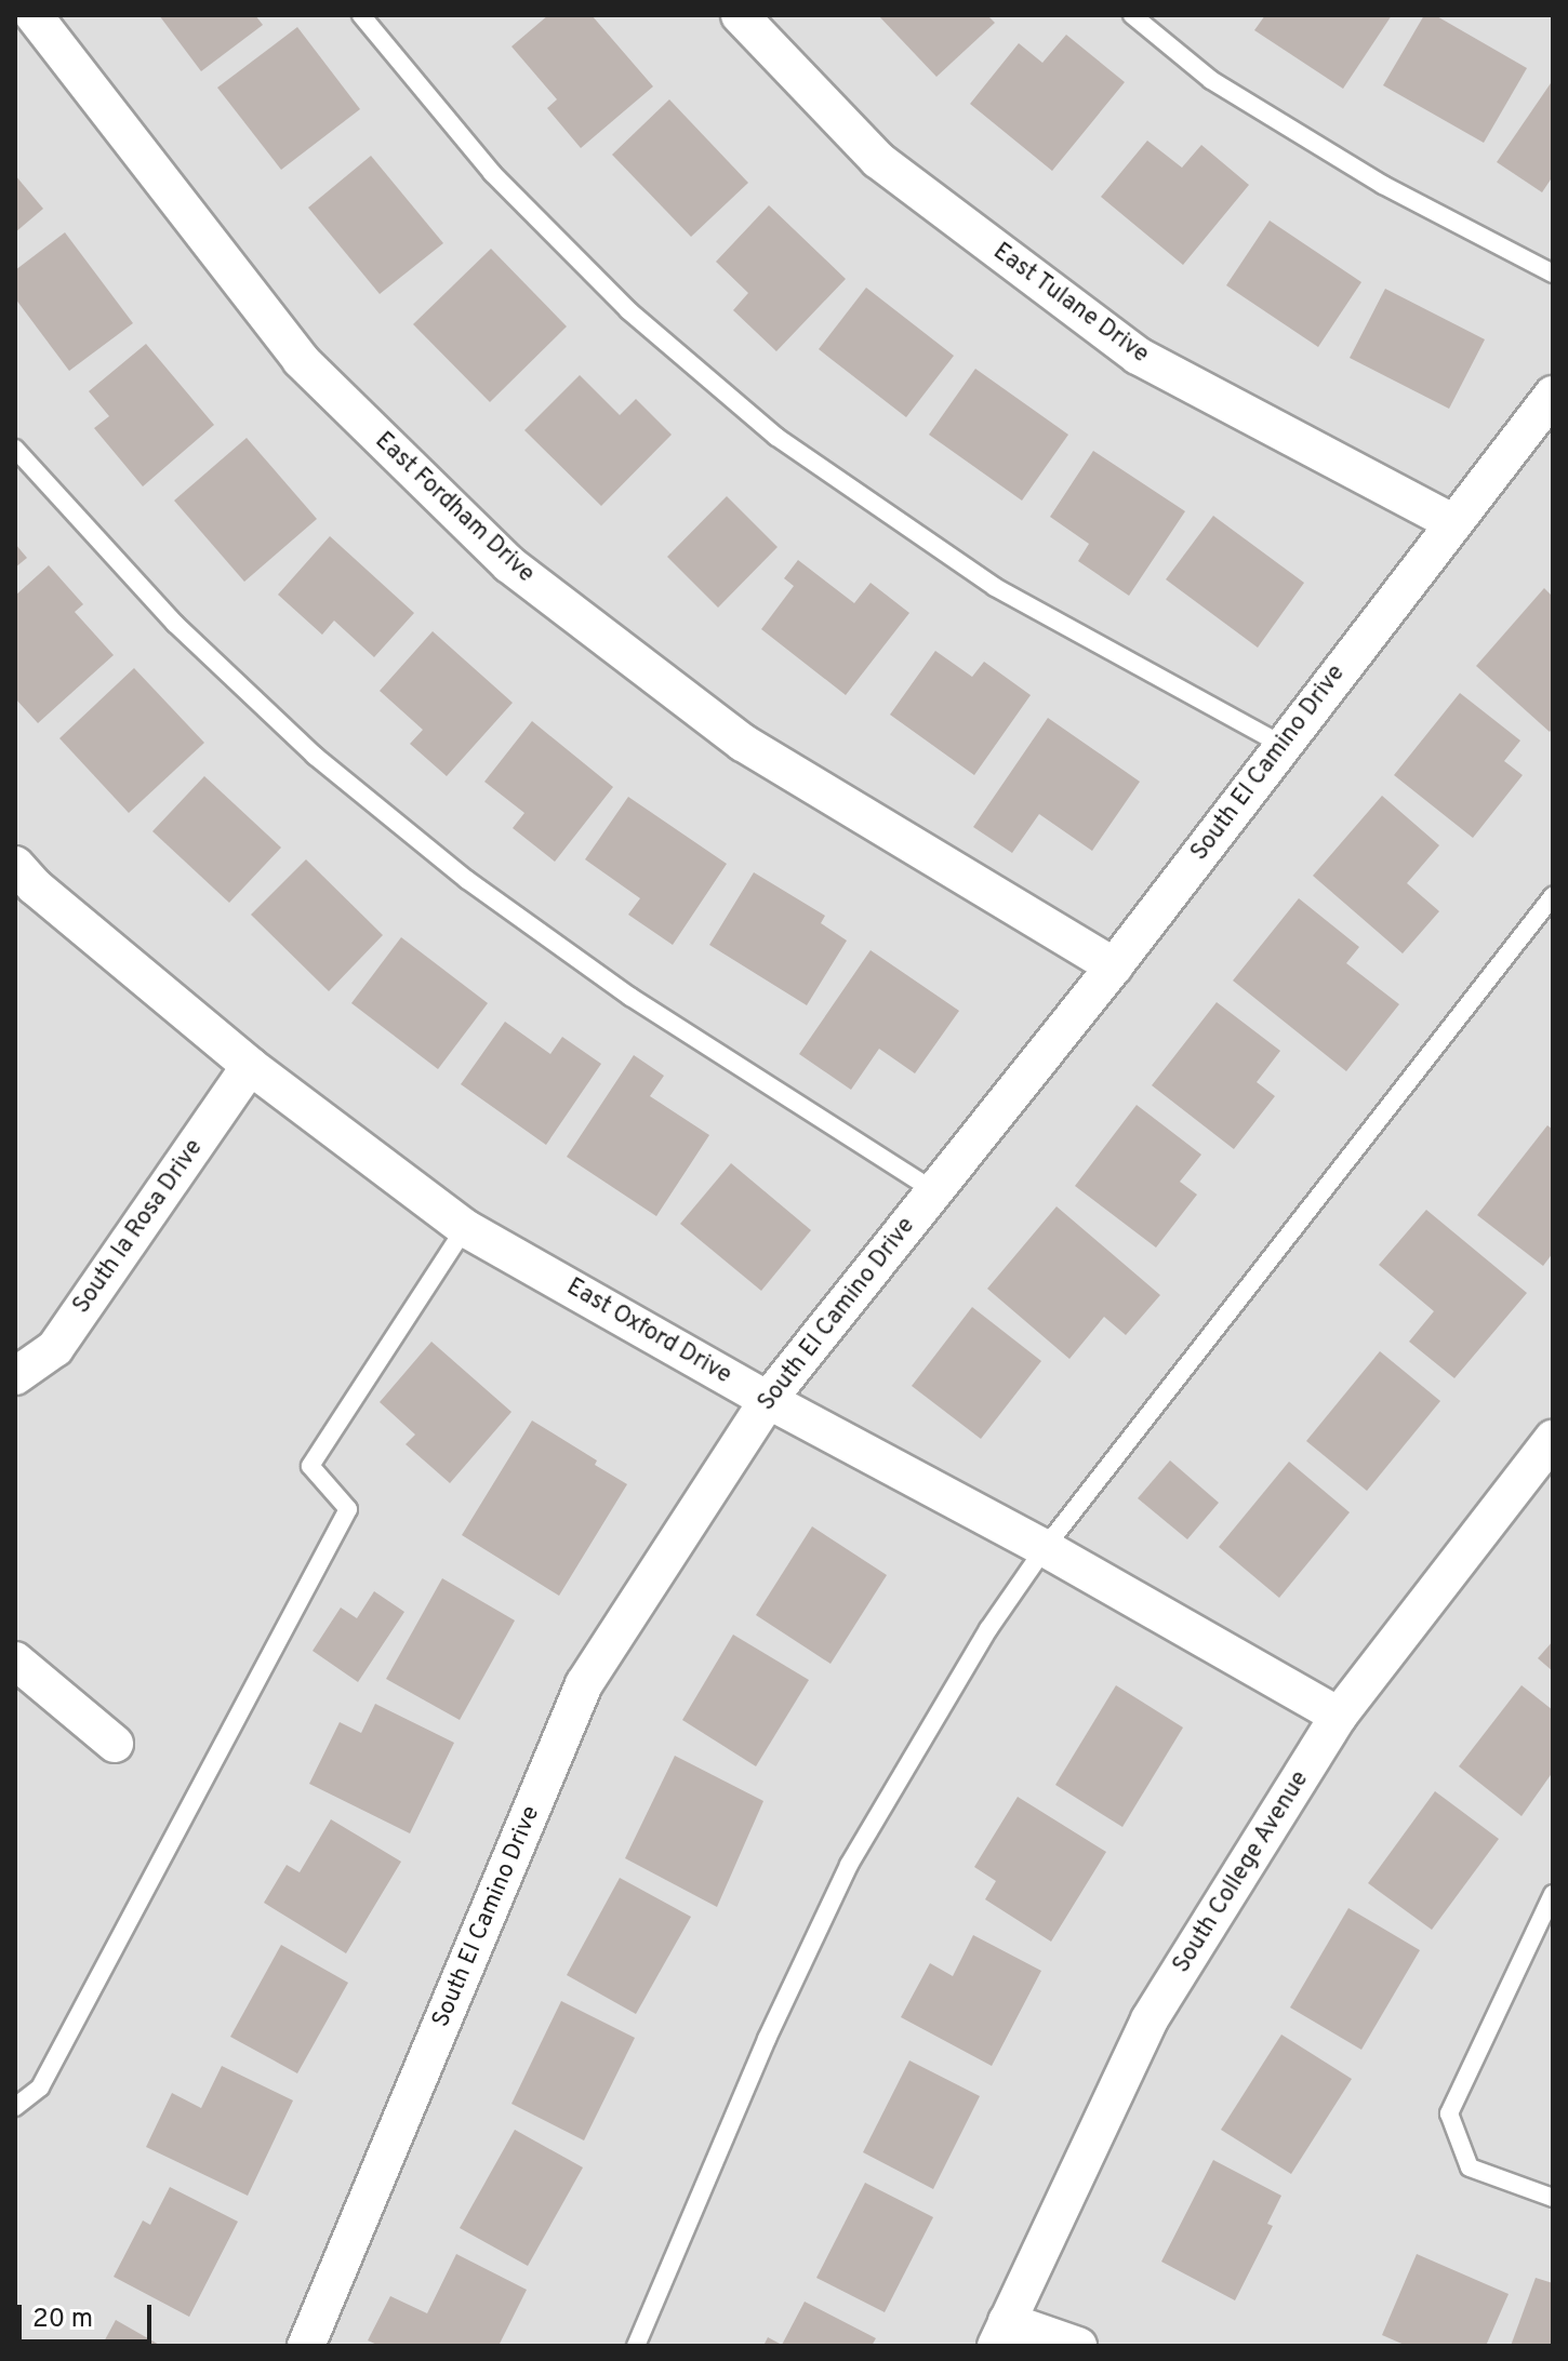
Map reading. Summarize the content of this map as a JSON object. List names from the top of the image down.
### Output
{
  "streets": {
    "street": [
      "East Tulane Drive",
      "East Fordham Drive",
      "South El Camino Drive",
      "South la Rosa Drive",
      "East Oxford Drive",
      "South College Avenue"
    ]
  },
  "crossings": [
    ["East Tulane Drive", "South El Camino Drive"],
    ["East Fordham Drive", "South El Camino Drive"],
    ["South El Camino Drive", "East Oxford Drive"],
    ["South la Rosa Drive", "East Oxford Drive"],
    ["East Oxford Drive", "South College Avenue"]
  ],
  "scale_bar": "20 m"
}
